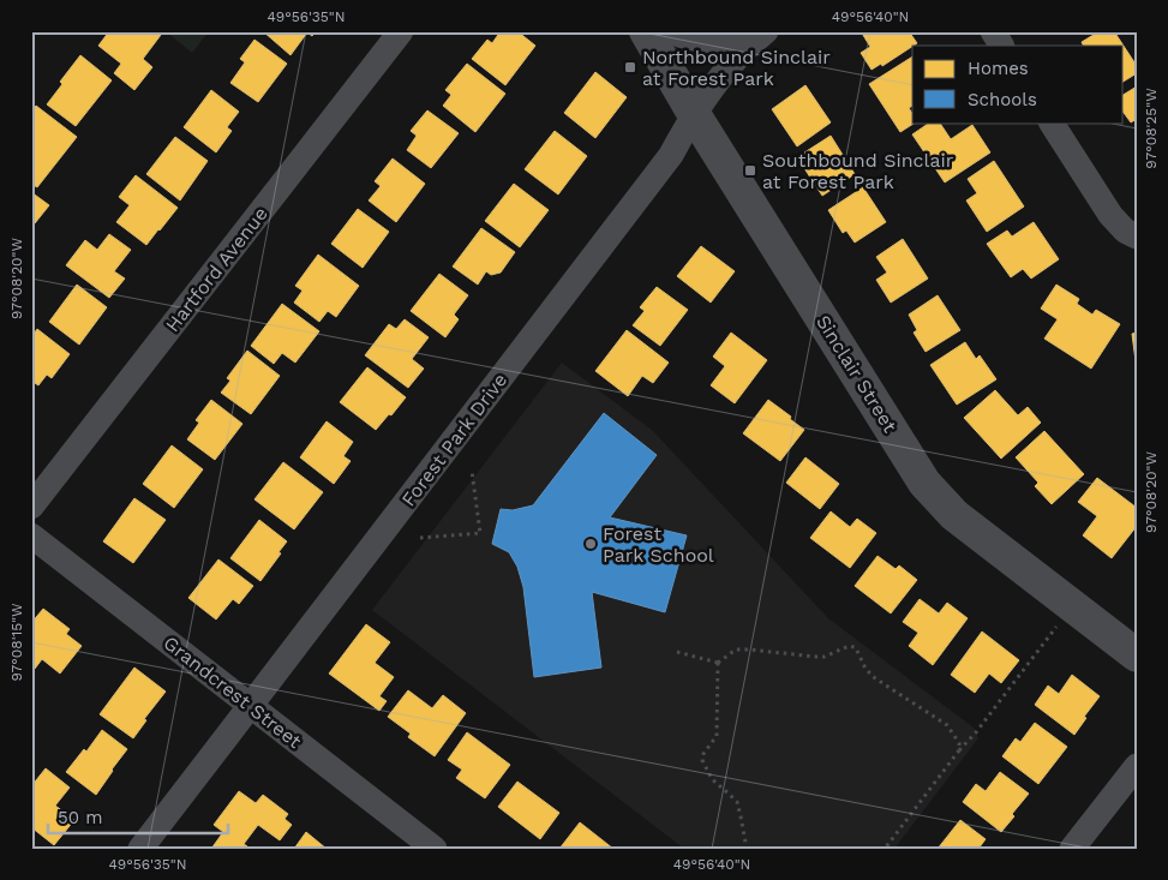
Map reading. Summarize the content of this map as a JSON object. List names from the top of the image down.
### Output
{
  "streets": {
    "street": [
      "Hartford Avenue",
      "Sinclair Street",
      "Forest Park Drive",
      "Grandcrest Street"
    ]
  },
  "crossings": [
    ["Sinclair Street", "Forest Park Drive"],
    ["Forest Park Drive", "Grandcrest Street"]
  ],
  "places": {
    "transit": ["Northbound Sinclair at Forest Park", "Southbound Sinclair at Forest Park"],
    "other": ["Forest Park School"]
  },
  "legend": ["Homes", "Schools"],
  "scale_bar": "50 m",
  "coordinates": [
    "49°56'35\"N",
    "49°56'40\"N",
    "97°08'25\"W",
    "97°08'20\"W",
    "97°08'15\"W"
  ]
}
